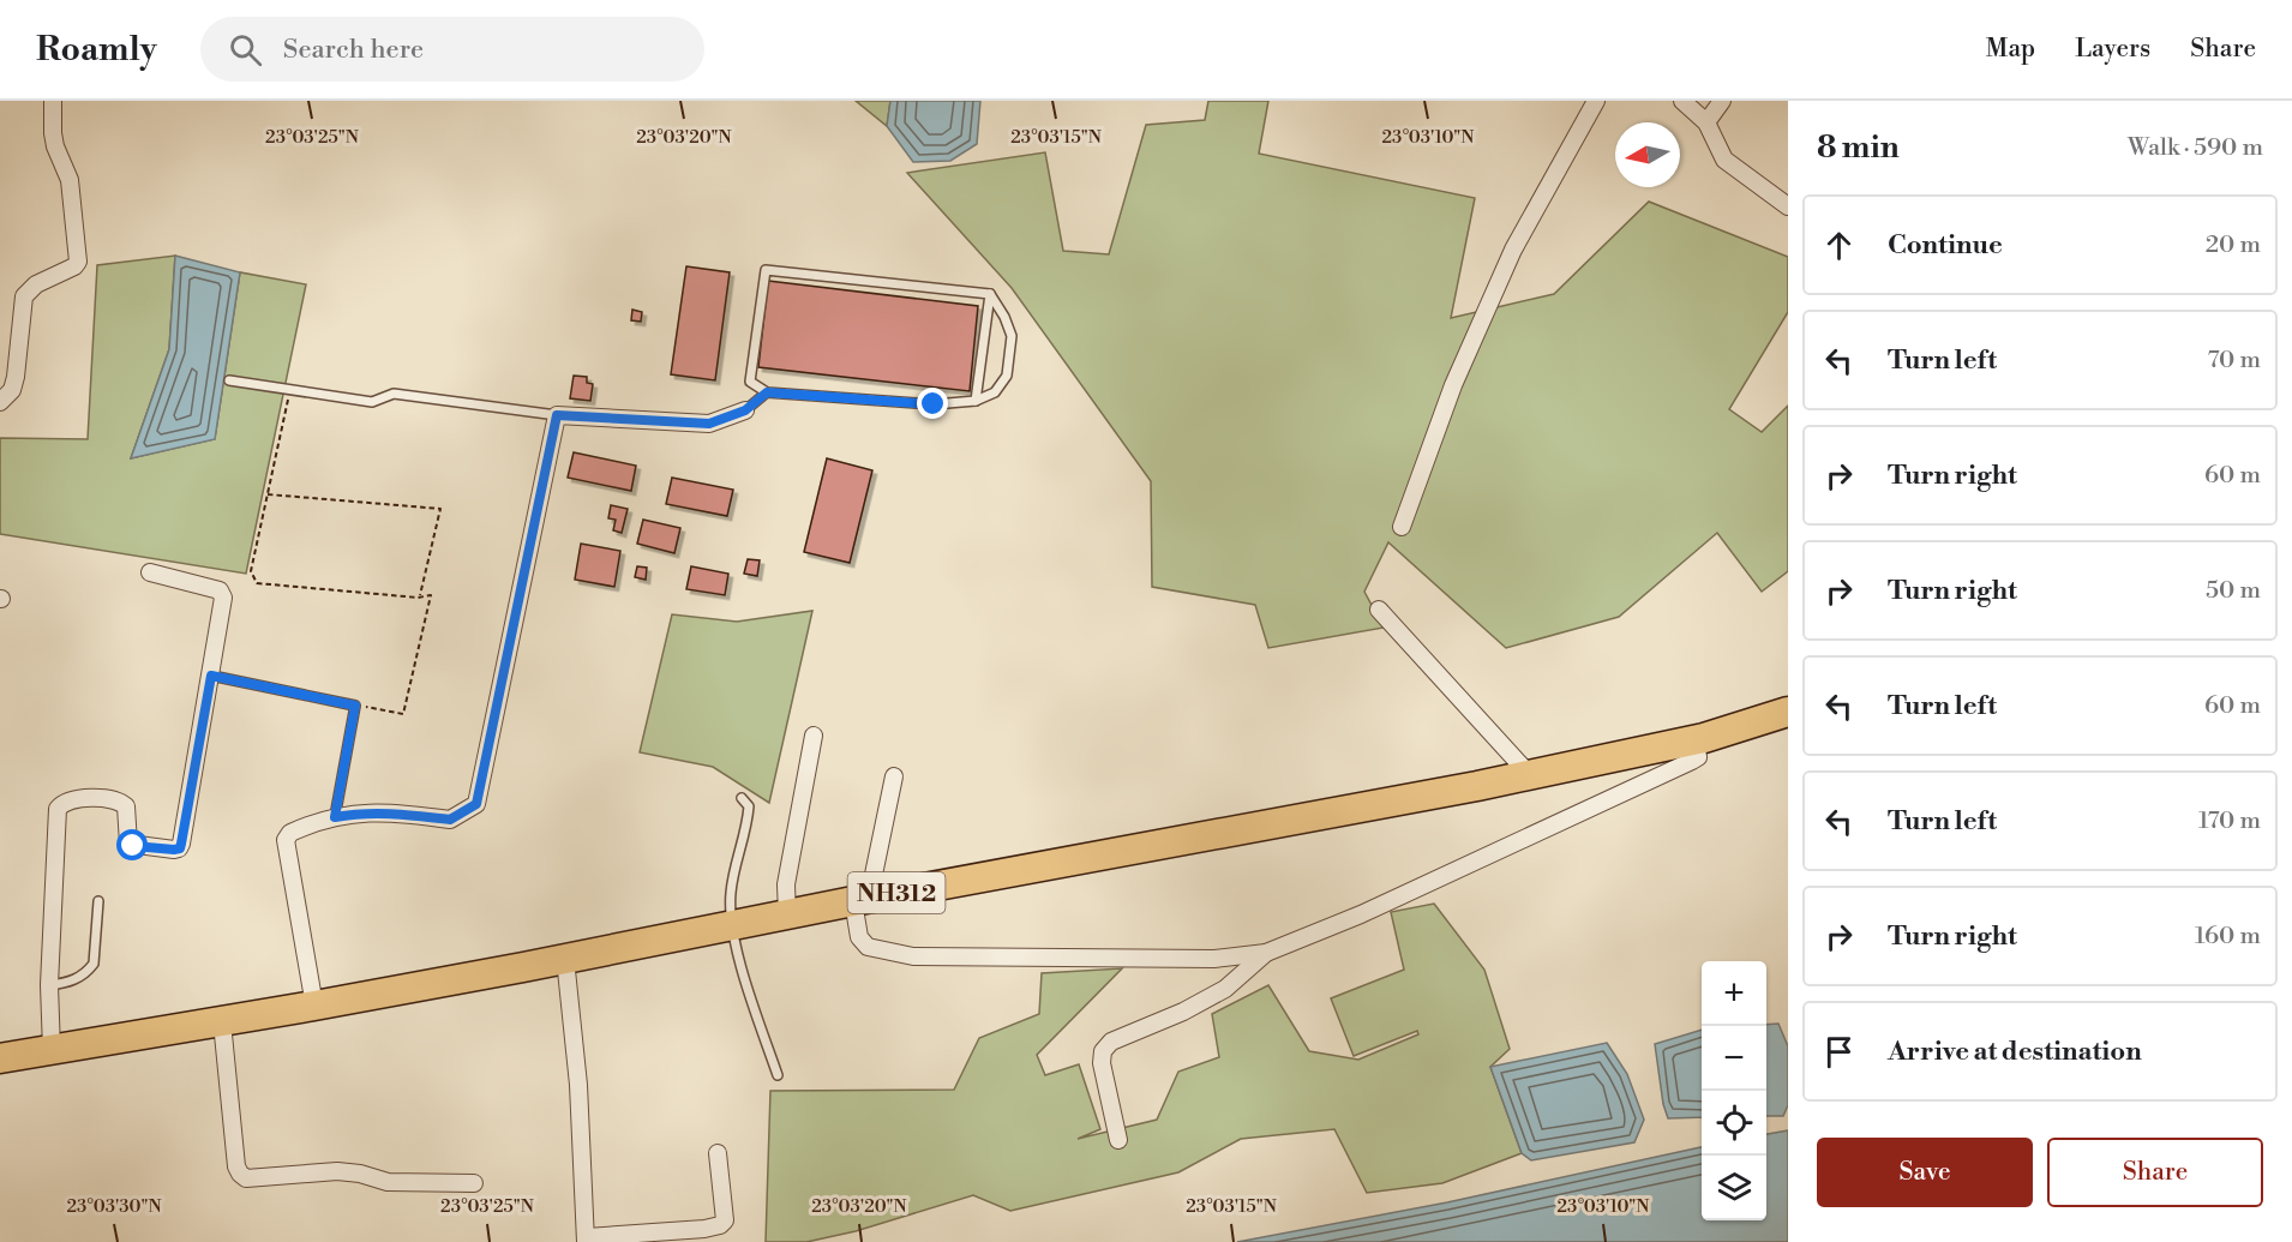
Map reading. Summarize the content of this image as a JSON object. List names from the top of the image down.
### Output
{
  "streets": {
    "highway": ["NH312"]
  },
  "north": "left",
  "page": {
    "header": "Roamly",
    "search": "Search here",
    "nav": ["Map", "Layers", "Share"],
    "heading": ["8 min", "Walk · 590 m"],
    "list": [
      ["Continue", "20 m"],
      ["Turn left", "70 m"],
      ["Turn right", "60 m"],
      ["Turn right", "50 m"],
      ["Turn left", "60 m"],
      ["Turn left", "170 m"],
      ["Turn right", "160 m"],
      "Arrive at destination"
    ],
    "map_buttons": ["+", "−"],
    "buttons": ["Save", "Share"]
  },
  "coordinates": [
    "23°03'25\"N",
    "23°03'20\"N",
    "23°03'15\"N",
    "23°03'10\"N",
    "23°03'30\"N"
  ]
}
